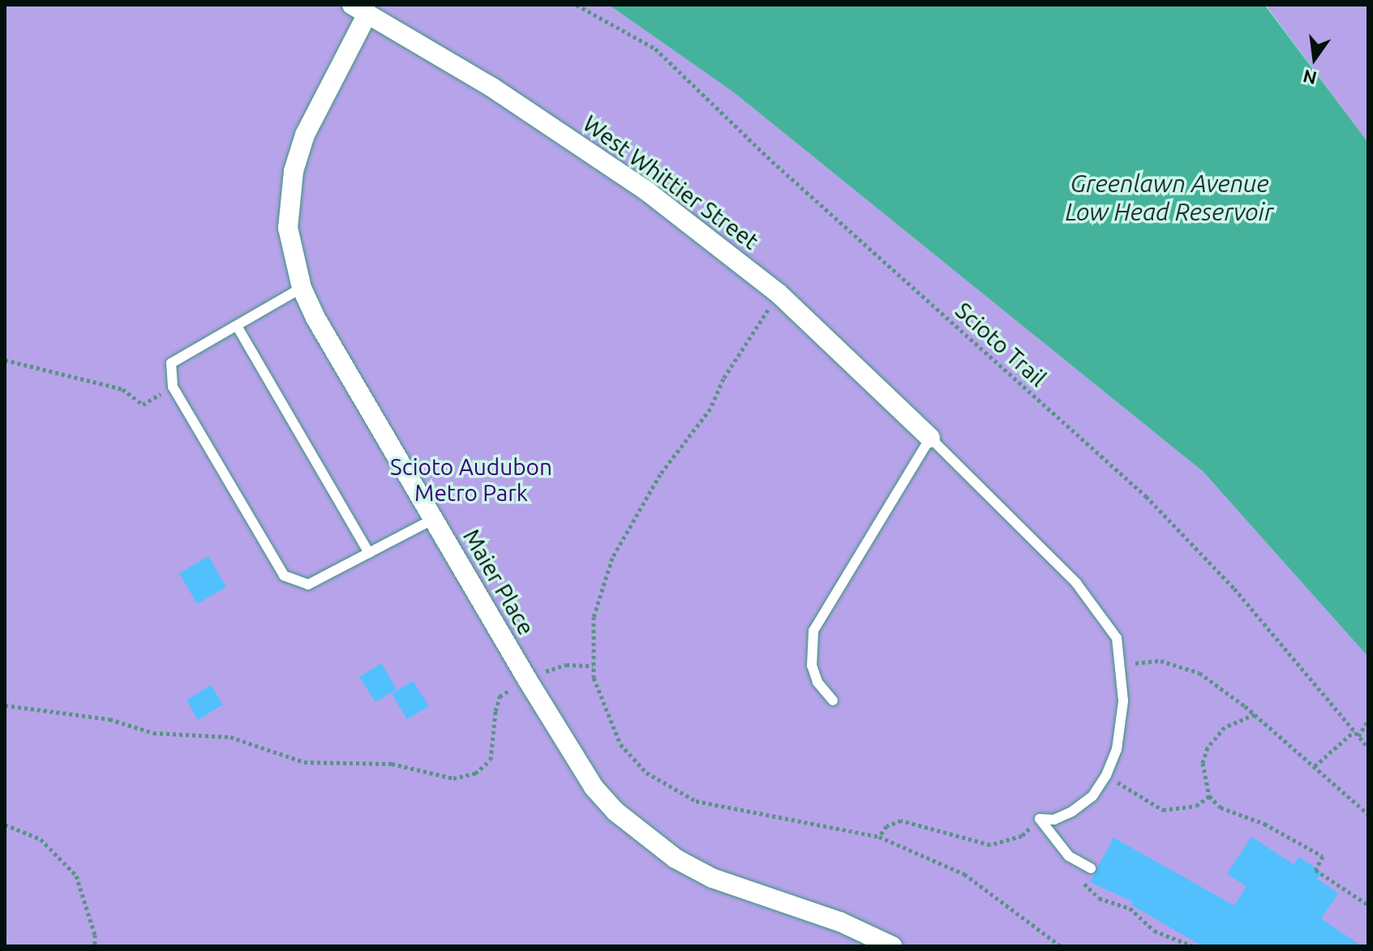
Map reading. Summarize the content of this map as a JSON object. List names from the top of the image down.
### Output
{
  "streets": {
    "street": ["West Whittier Street", "Maier Place"],
    "path": ["Scioto Trail"]
  },
  "crossings": [
    ["West Whittier Street", "Maier Place"]
  ],
  "water": ["Greenlawn Avenue Low Head Reservoir"],
  "parks": ["Scioto Audubon Metro Park"],
  "north": "bottom"
}
